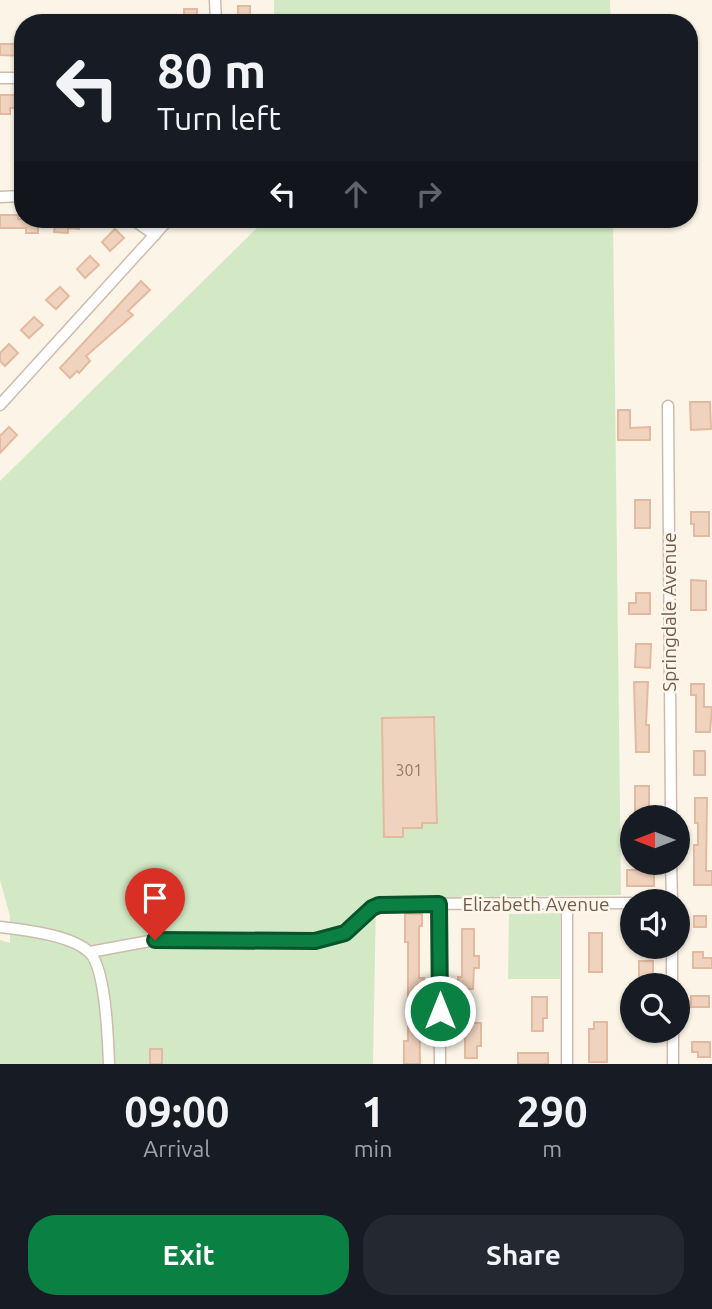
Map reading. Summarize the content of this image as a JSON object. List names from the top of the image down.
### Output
{
  "streets": {
    "street": ["Springdale Avenue", "Elizabeth Avenue"]
  },
  "house_numbers": ["301"],
  "north": "left",
  "page": {
    "turn": ["80 m", "Turn left"],
    "eta": [
      "09:00",
      "Arrival",
      "1",
      "min",
      "290",
      "m"
    ],
    "buttons": ["Exit", "Share"]
  }
}
